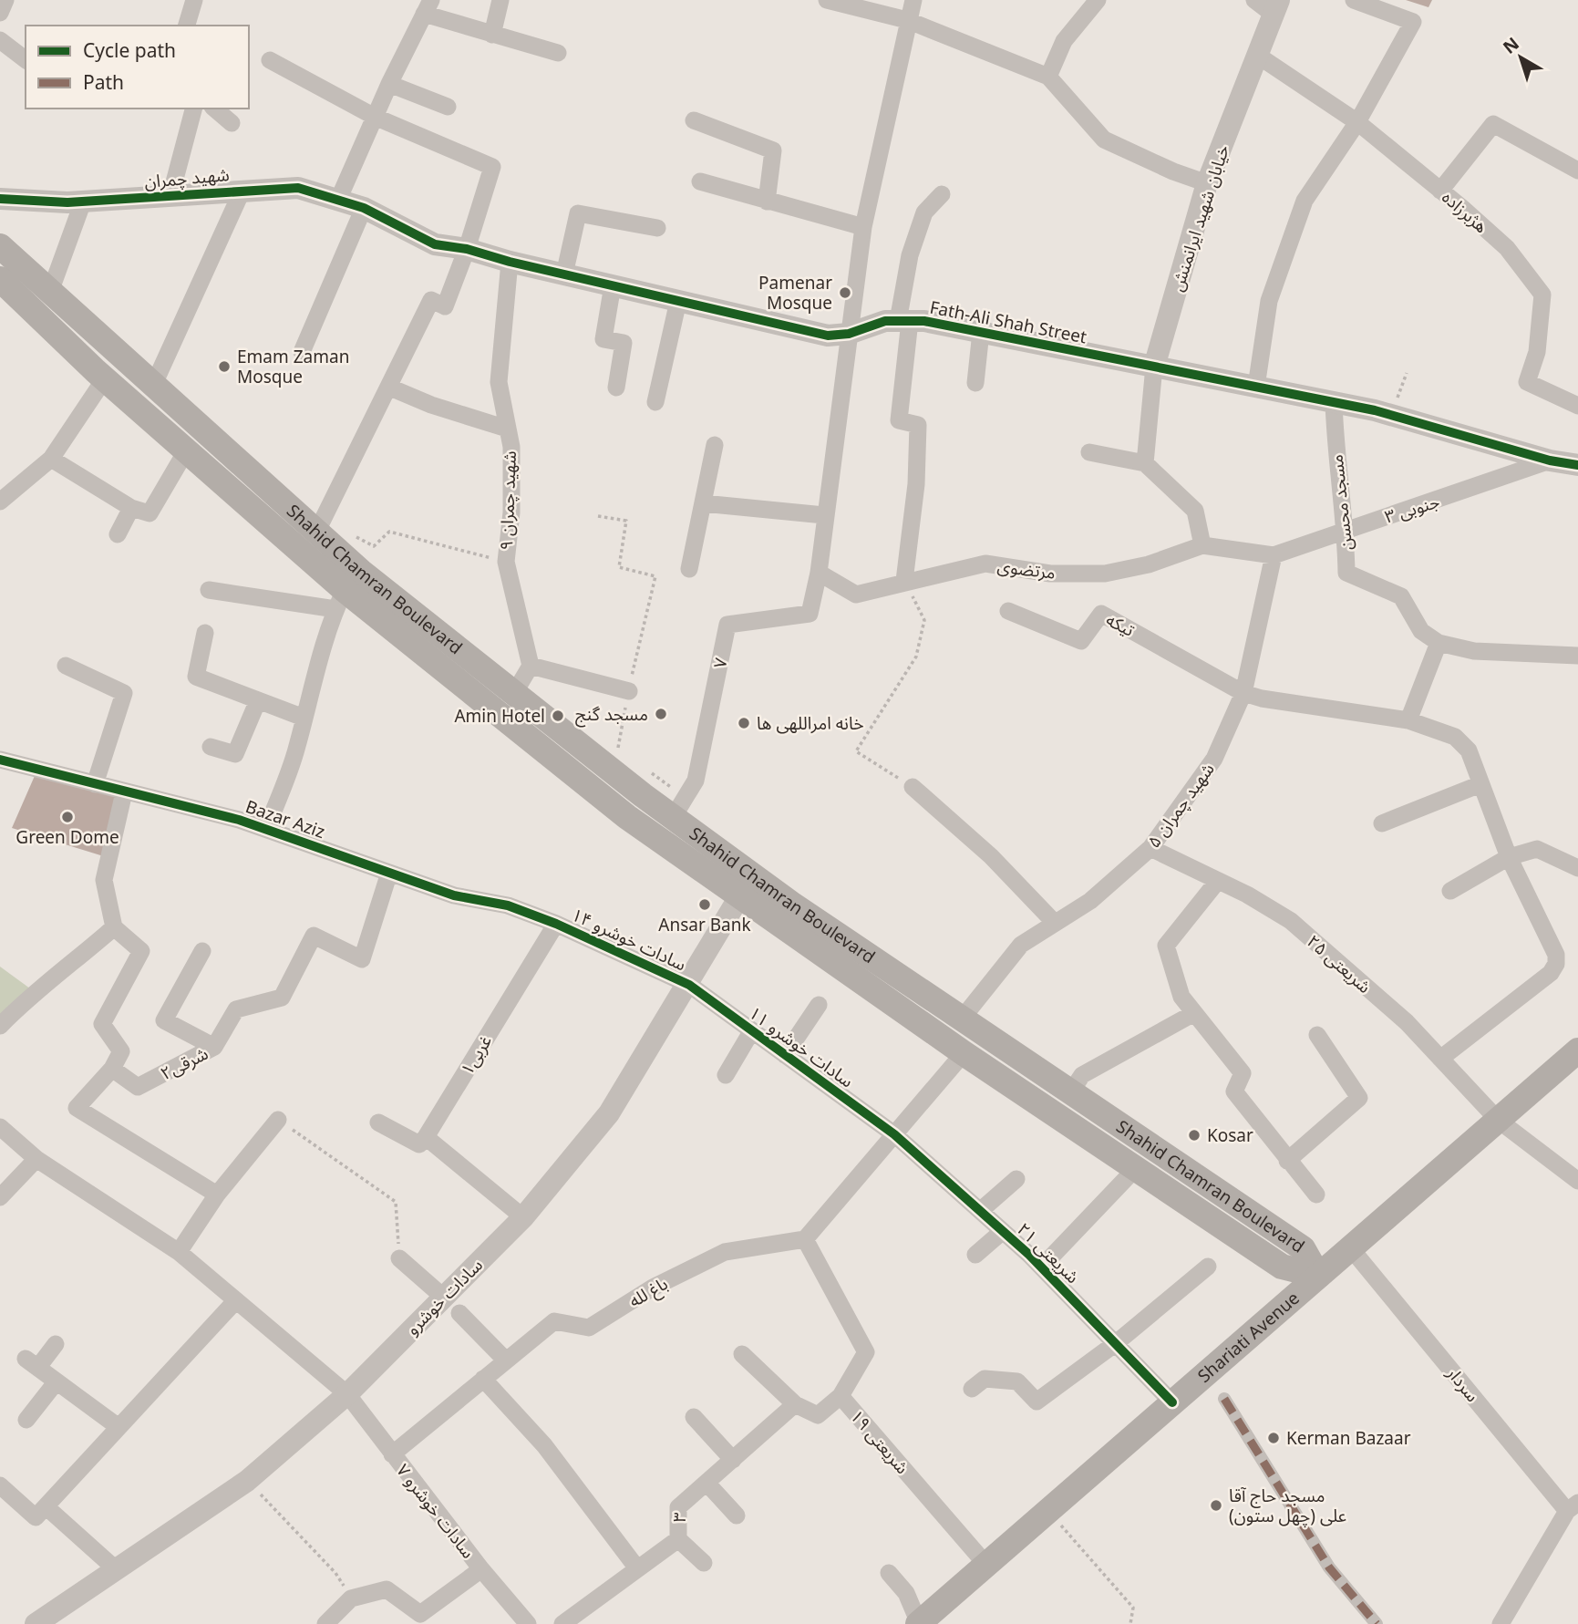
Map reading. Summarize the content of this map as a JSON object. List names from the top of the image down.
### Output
{
  "streets": {
    "main road": ["Shahid Chamran Boulevard", "Shariati Avenue"],
    "street": [
      "شهید چمران",
      "هژبرزاده",
      "خیابان شهید ایرانمنش",
      "Fath-Ali Shah Street",
      "شهید چمران ۹",
      "مسجد محسن",
      "۳ جنوبی",
      "مرتضوی",
      "تیکه",
      "۷",
      "شهید چمران ۵",
      "Bazar Aziz",
      "سادات خوشرو ۱۴",
      "شریعتی ۲۵",
      "سادات خوشرو ۱۱",
      "غربی۱",
      "شرقی۲",
      "شریعتی ۲۱",
      "باغ لله",
      "سادات خوشرو",
      "سردار",
      "شریعتی ۱۹",
      "سادات خوشرو ۷",
      "۳"
    ]
  },
  "crossings": [
    ["شهید چمران", "Fath-Ali Shah Street"],
    ["هژبرزاده", "خیابان شهید ایرانمنش"],
    ["خیابان شهید ایرانمنش", "Fath-Ali Shah Street"],
    ["Fath-Ali Shah Street", "شهید چمران ۹"],
    ["Fath-Ali Shah Street", "مسجد محسن"],
    ["Fath-Ali Shah Street", "۳ جنوبی"],
    ["مسجد محسن", "۳ جنوبی"],
    ["۳ جنوبی", "شهید چمران ۵"],
    ["مرتضوی", "۷"],
    ["Shahid Chamran Boulevard", "۷"],
    ["Shahid Chamran Boulevard", "شهید چمران ۵"],
    ["Shahid Chamran Boulevard", "سادات خوشرو"],
    ["Shahid Chamran Boulevard", "Shariati Avenue"],
    ["تیکه", "شهید چمران ۵"],
    ["شهید چمران ۵", "شریعتی ۲۵"],
    ["Bazar Aziz", "سادات خوشرو ۱۴"],
    ["Bazar Aziz", "غربی۱"],
    ["Bazar Aziz", "شرقی۲"],
    ["سادات خوشرو ۱۴", "سادات خوشرو ۱۱"],
    ["سادات خوشرو ۱۴", "غربی۱"],
    ["سادات خوشرو ۱۴", "سادات خوشرو"],
    ["شریعتی ۲۵", "Shariati Avenue"],
    ["سادات خوشرو ۱۱", "شریعتی ۲۱"],
    ["سادات خوشرو ۱۱", "سادات خوشرو"],
    ["شریعتی ۲۱", "Shariati Avenue"],
    ["باغ لله", "شریعتی ۱۹"],
    ["باغ لله", "سادات خوشرو ۷"],
    ["سادات خوشرو", "سادات خوشرو ۷"],
    ["Shariati Avenue", "سردار"],
    ["Shariati Avenue", "شریعتی ۱۹"]
  ],
  "places": [
    "Pamenar Mosque",
    "Emam Zaman Mosque",
    "مسجد گنج",
    "Amin Hotel",
    "خانه امراللهی ها",
    "Green Dome",
    "Ansar Bank",
    "Kosar",
    "Kerman Bazaar",
    "مسجد حاج آقا علی (چهل ستون)"
  ],
  "legend": ["Cycle path", "Path"],
  "north": "top left"
}
